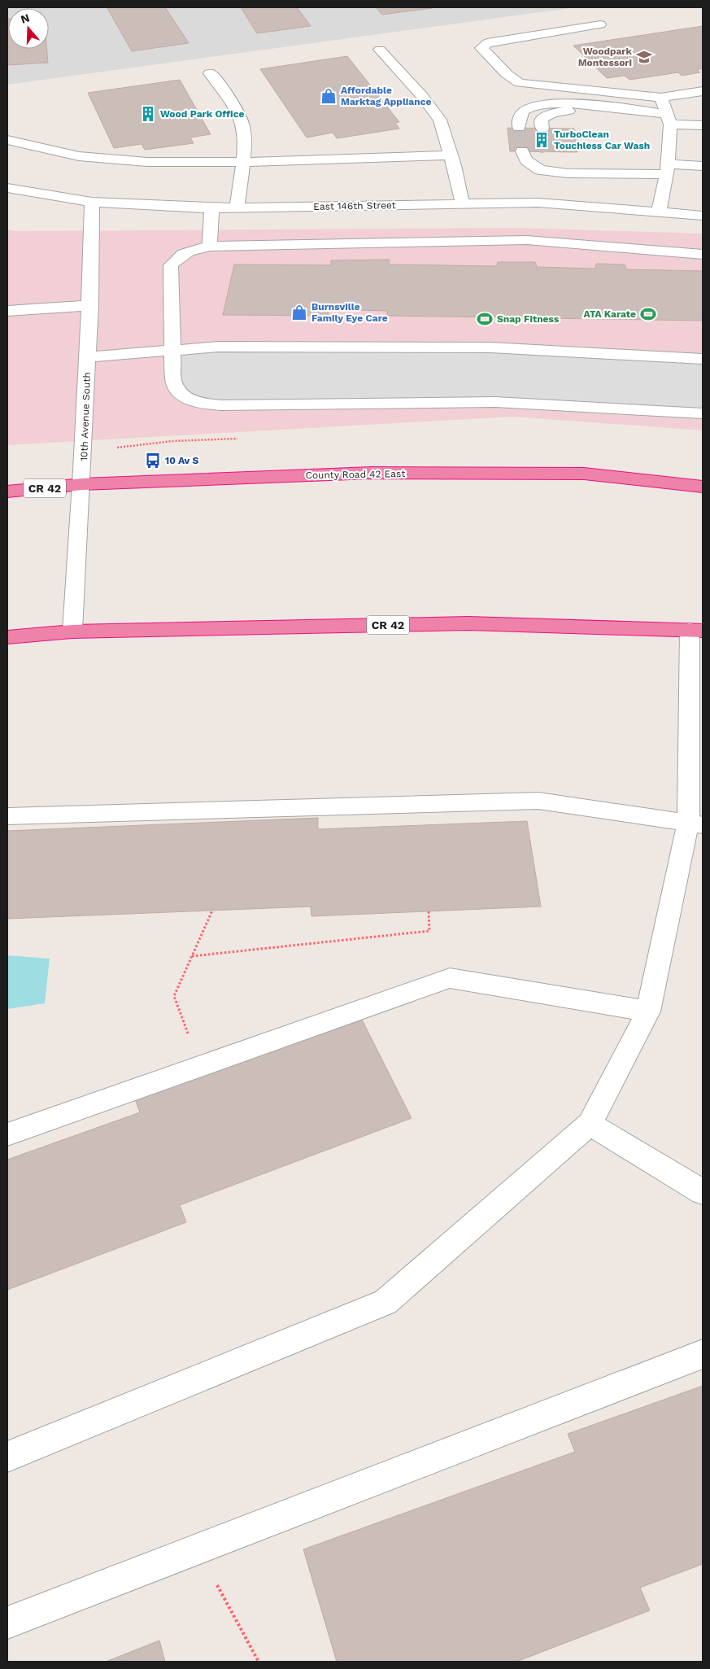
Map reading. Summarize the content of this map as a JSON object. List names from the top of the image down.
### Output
{
  "streets": {
    "highway": ["County Road 42 East", "CR 42"],
    "street": ["East 146th Street", "10th Avenue South"]
  },
  "crossings": [
    ["East 146th Street", "10th Avenue South"],
    ["10th Avenue South", "County Road 42 East"],
    ["10th Avenue South", "CR 42"]
  ],
  "places": {
    "school or university": ["Woodpark Montessori"],
    "shop": ["Affordable Marktag Appliance", "Burnsville Family Eye Care"],
    "building": ["Wood Park Office", "TurboClean Touchless Car Wash"],
    "sports": ["ATA Karate", "Snap Fitness"],
    "bus stop": ["10 Av S"]
  },
  "north": "top"
}
